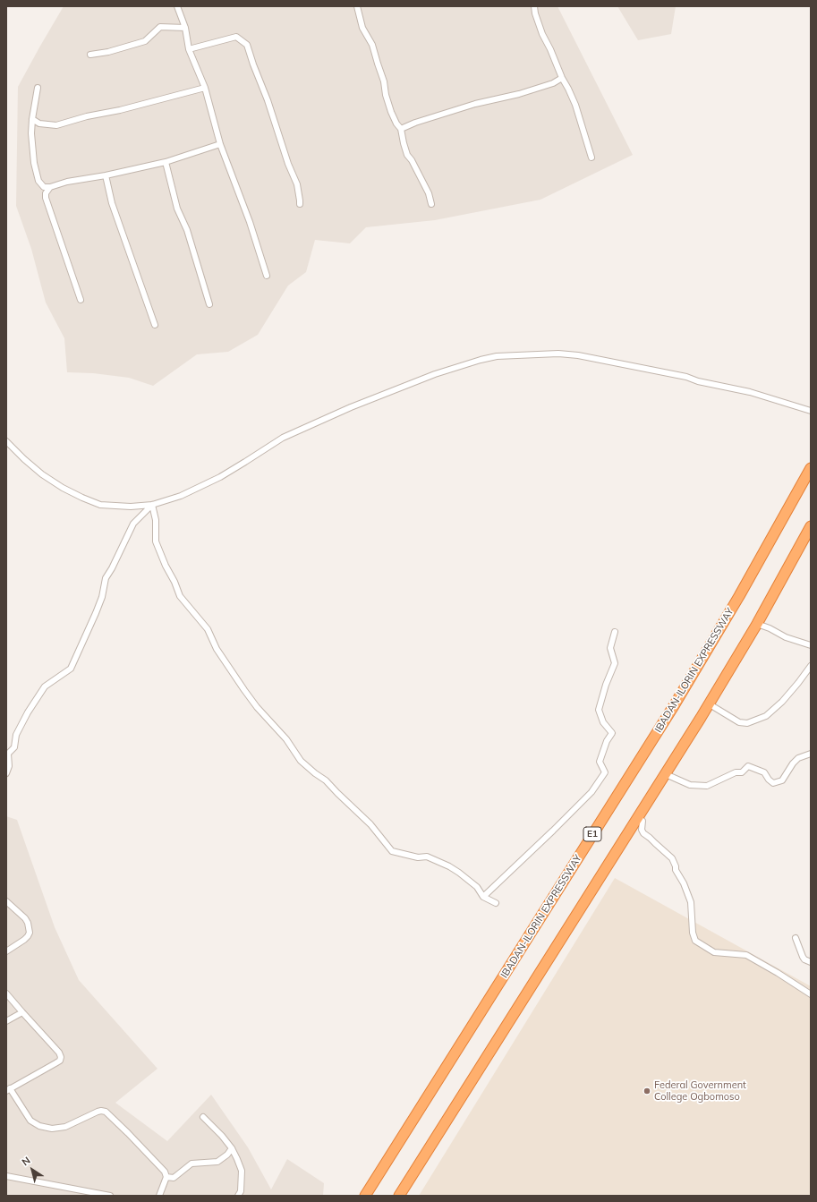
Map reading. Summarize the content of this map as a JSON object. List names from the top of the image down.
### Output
{
  "streets": {
    "highway": ["IBADAN-ILORIN EXPRESSWAY", "E1"]
  },
  "places": ["Federal Government College Ogbomoso"],
  "north": "top left"
}
